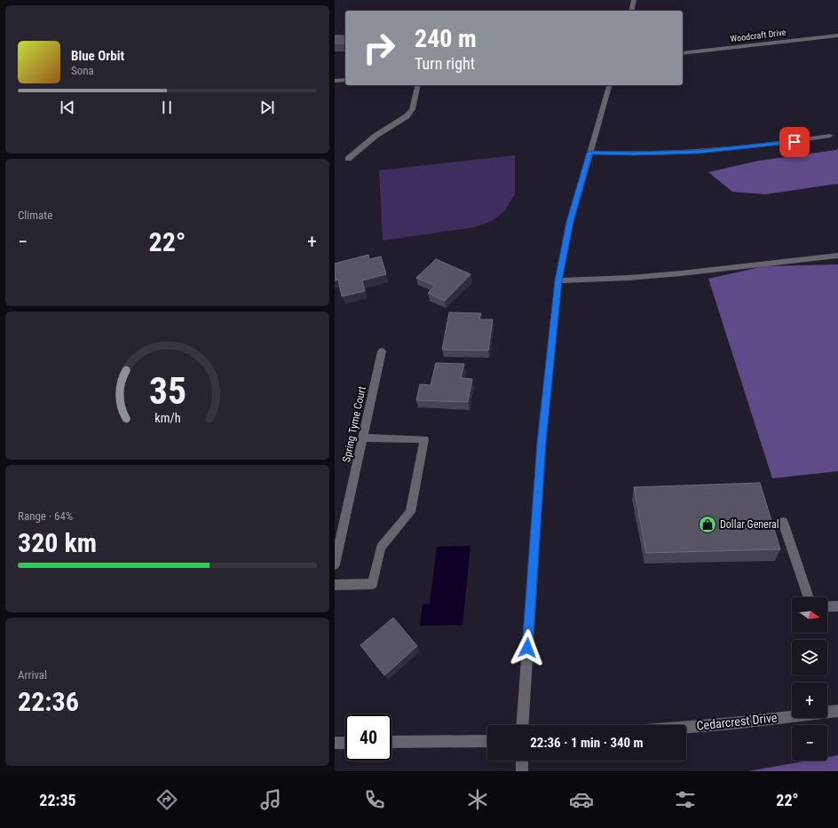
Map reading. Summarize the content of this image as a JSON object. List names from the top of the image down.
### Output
{
  "streets": {
    "street": ["Woodcraft Drive", "Spring Tyme Court", "Cedarcrest Drive"]
  },
  "places": {
    "shop": ["Dollar General"]
  },
  "north": "right",
  "page": {
    "turn": ["240 m", "Turn right"],
    "song": ["Blue Orbit", "Sona"],
    "tile": [
      "Climate",
      ["Range · 64%", "320 km"],
      ["Arrival", "22:36"]
    ],
    "heat": ["−", "22°", "+"],
    "map_buttons": ["+", "−"],
    "limit": "40",
    "trip": "22:36 · 1 min · 340 m",
    "tabs": ["22:35", "22°"],
    "gauge": ["35", "km/h"]
  }
}
